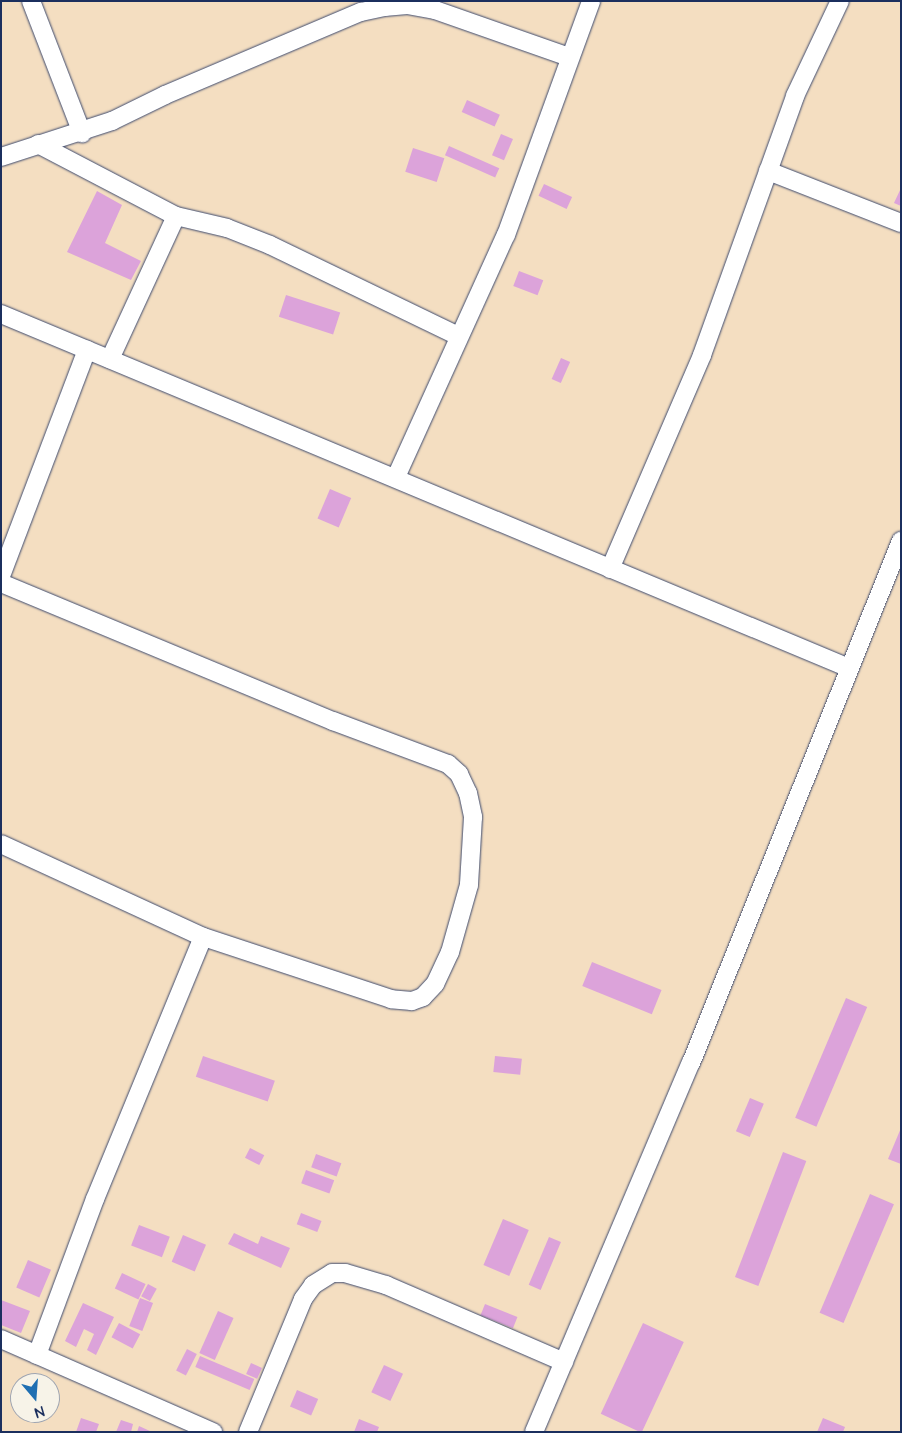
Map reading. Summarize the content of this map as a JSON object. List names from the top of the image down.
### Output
{
  "north": "bottom"
}
